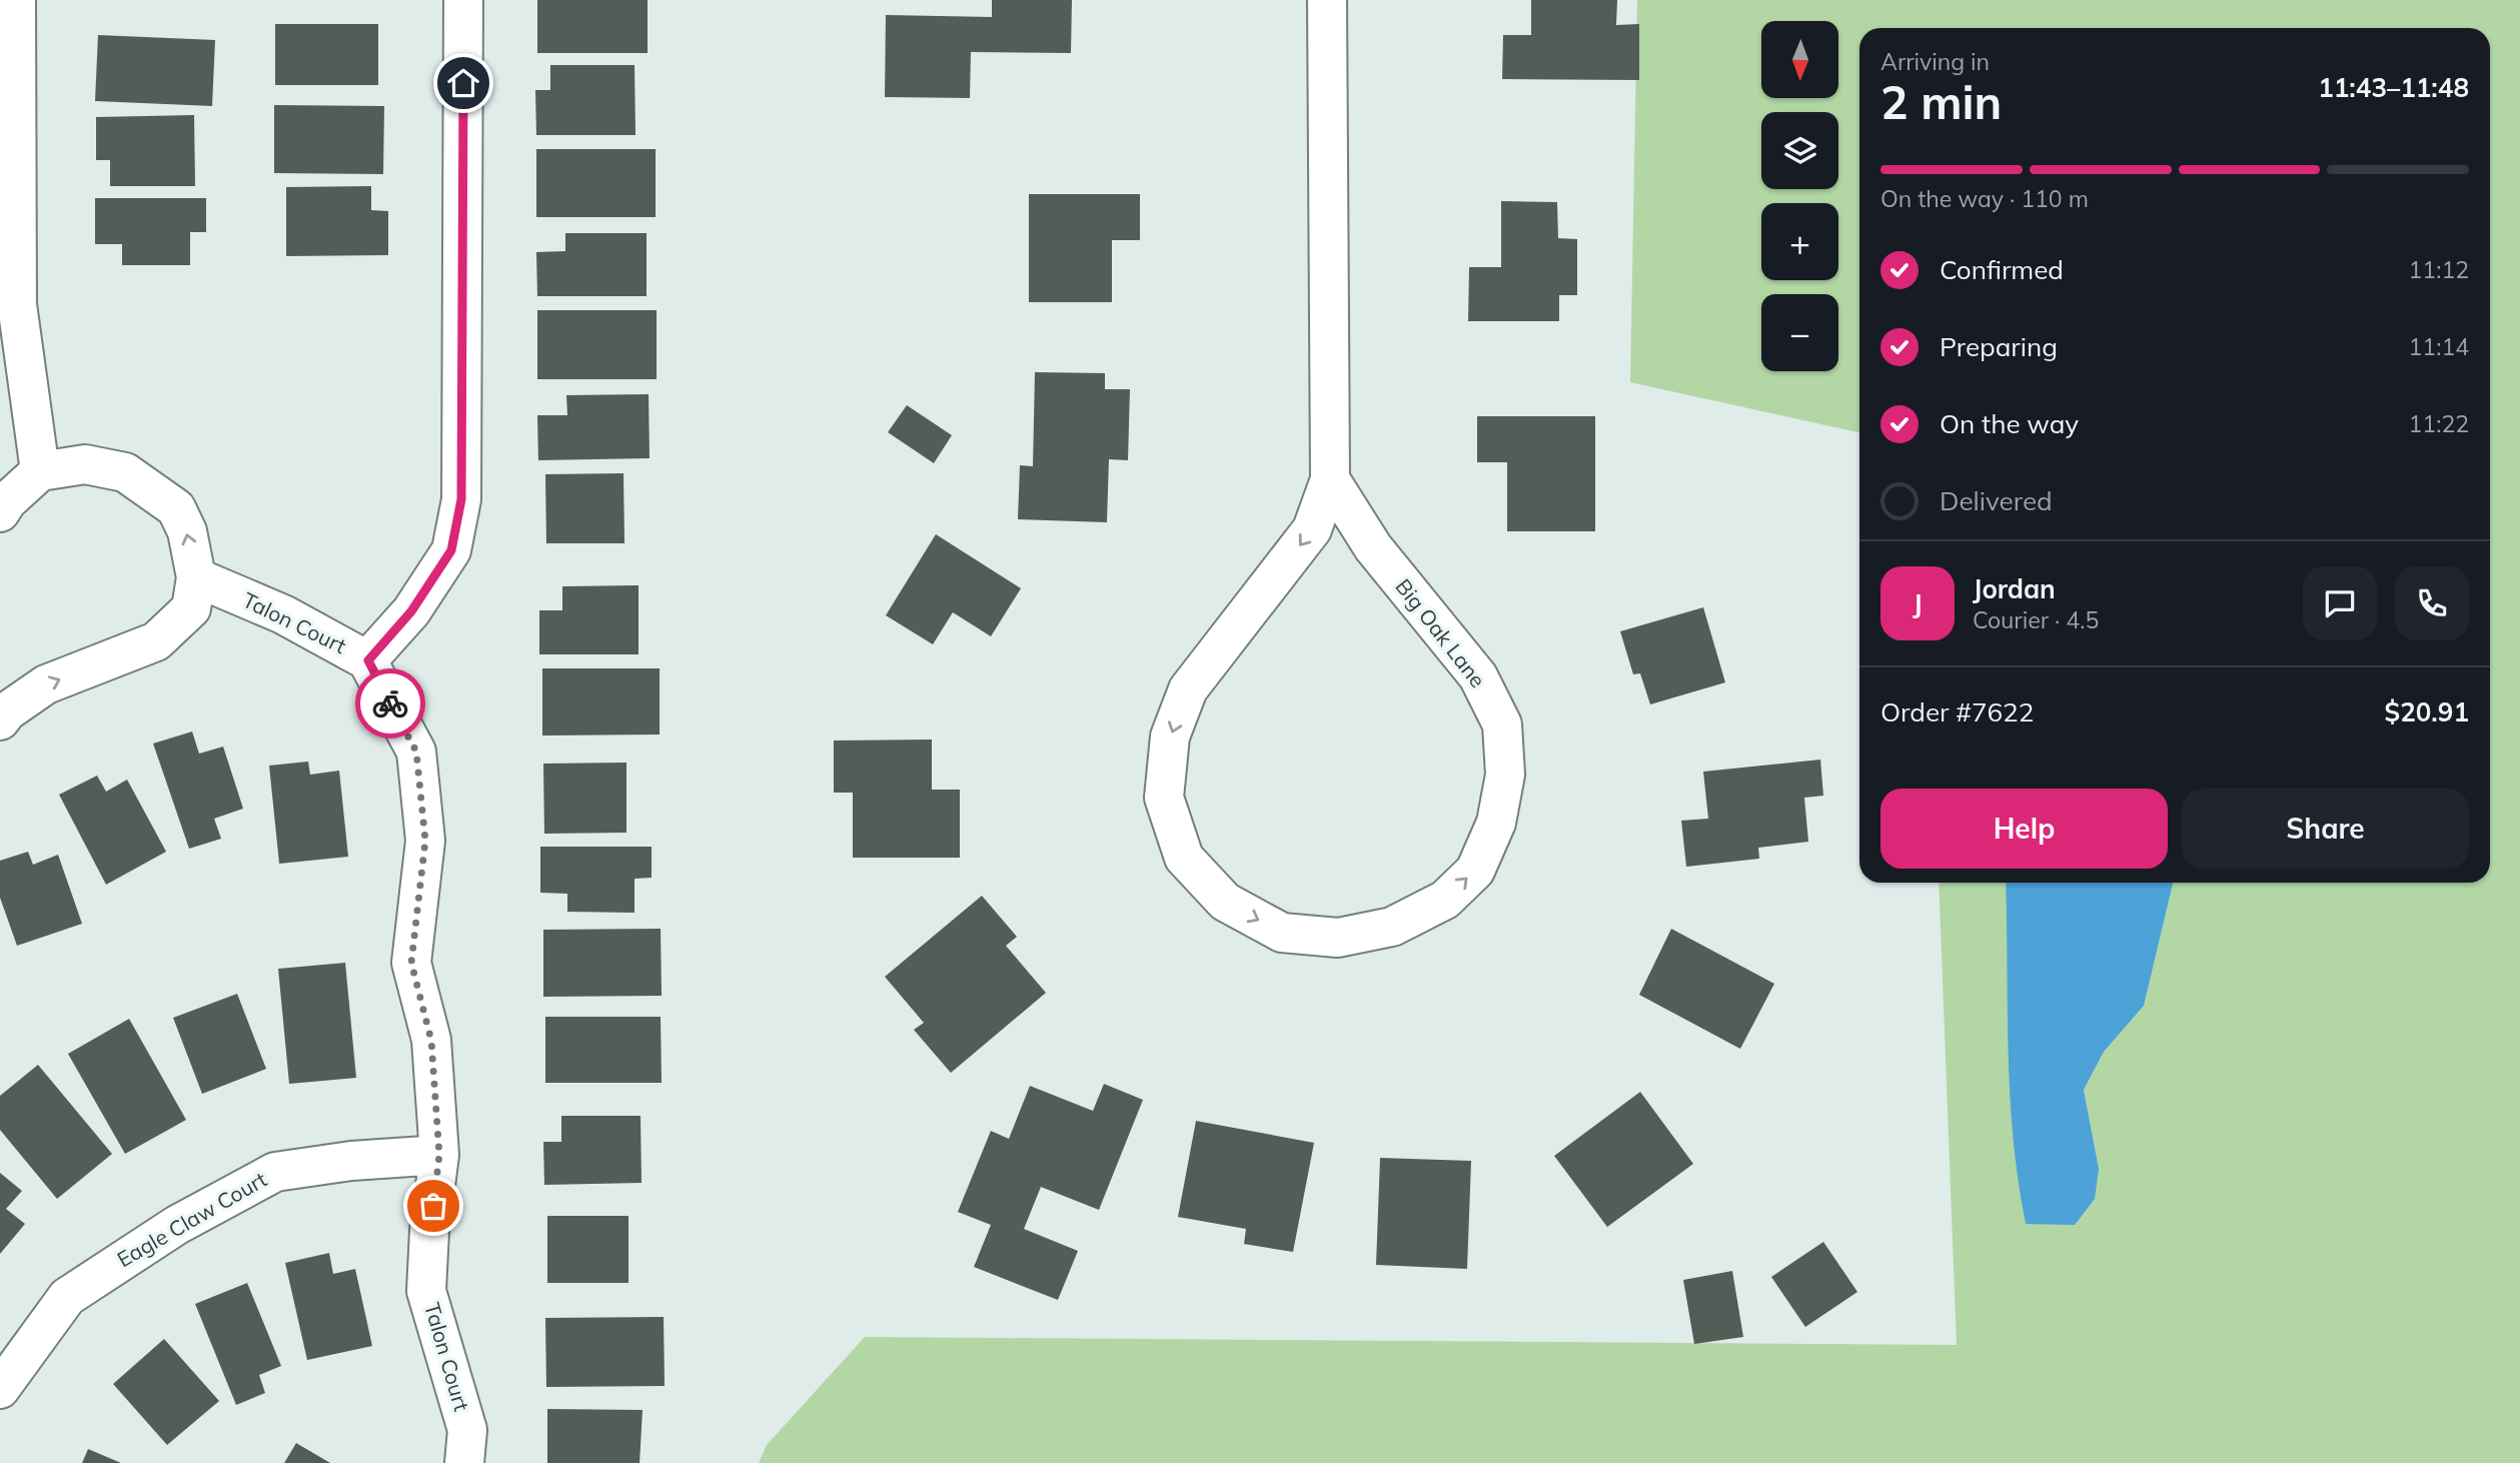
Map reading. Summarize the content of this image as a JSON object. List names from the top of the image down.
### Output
{
  "streets": {
    "street": ["Talon Court", "Big Oak Lane", "Eagle Claw Court"]
  },
  "crossings": [
    ["Talon Court", "Eagle Claw Court"]
  ],
  "north": "bottom",
  "page": {
    "map_buttons": ["+", "−"],
    "heading": ["2 min", "Arriving in", "11:43–11:48"],
    "panel": [
      "Jordan",
      "Courier · 4.5",
      "Order #7622",
      "$20.91"
    ],
    "bar": "On the way · 110 m",
    "list": [
      ["Confirmed", "11:12"],
      ["Preparing", "11:14"],
      ["On the way", "11:22"],
      "Delivered"
    ],
    "round": "J",
    "buttons": ["Help", "Share"]
  }
}
